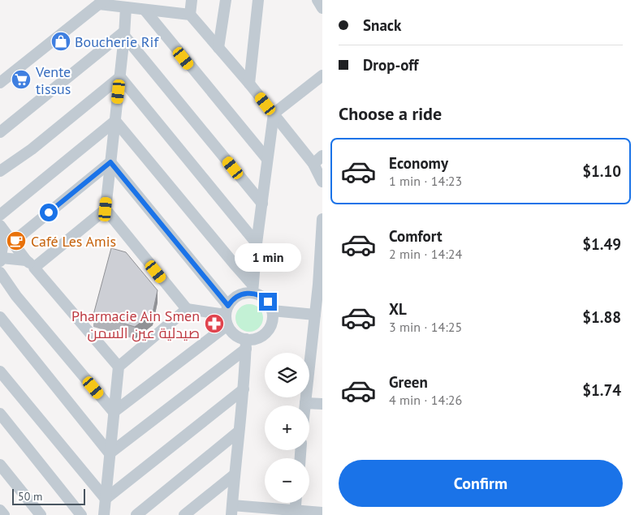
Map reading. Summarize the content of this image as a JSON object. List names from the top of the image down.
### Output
{
  "places": {
    "shop": ["Boucherie Rif"],
    "supermarket": ["Vente tissus"],
    "cafe": ["Café Les Amis"],
    "pharmacy": ["Pharmacie Ain Smen صيدلية عين السمن"]
  },
  "scale_bar": "50 m",
  "page": {
    "banner": ["Snack", "Drop-off"],
    "heading": "Choose a ride",
    "list": [
      {
        "name": "Economy",
        "note": "1 min · 14:23",
        "value": "$1.10"
      },
      {
        "name": "Comfort",
        "note": "2 min · 14:24",
        "value": "$1.49"
      },
      {
        "name": "XL",
        "note": "3 min · 14:25",
        "value": "$1.88"
      },
      {
        "name": "Green",
        "note": "4 min · 14:26",
        "value": "$1.74"
      }
    ],
    "bubble": "1 min",
    "map_buttons": ["+", "−"],
    "buttons": "Confirm",
    "scale": "50 m"
  }
}
